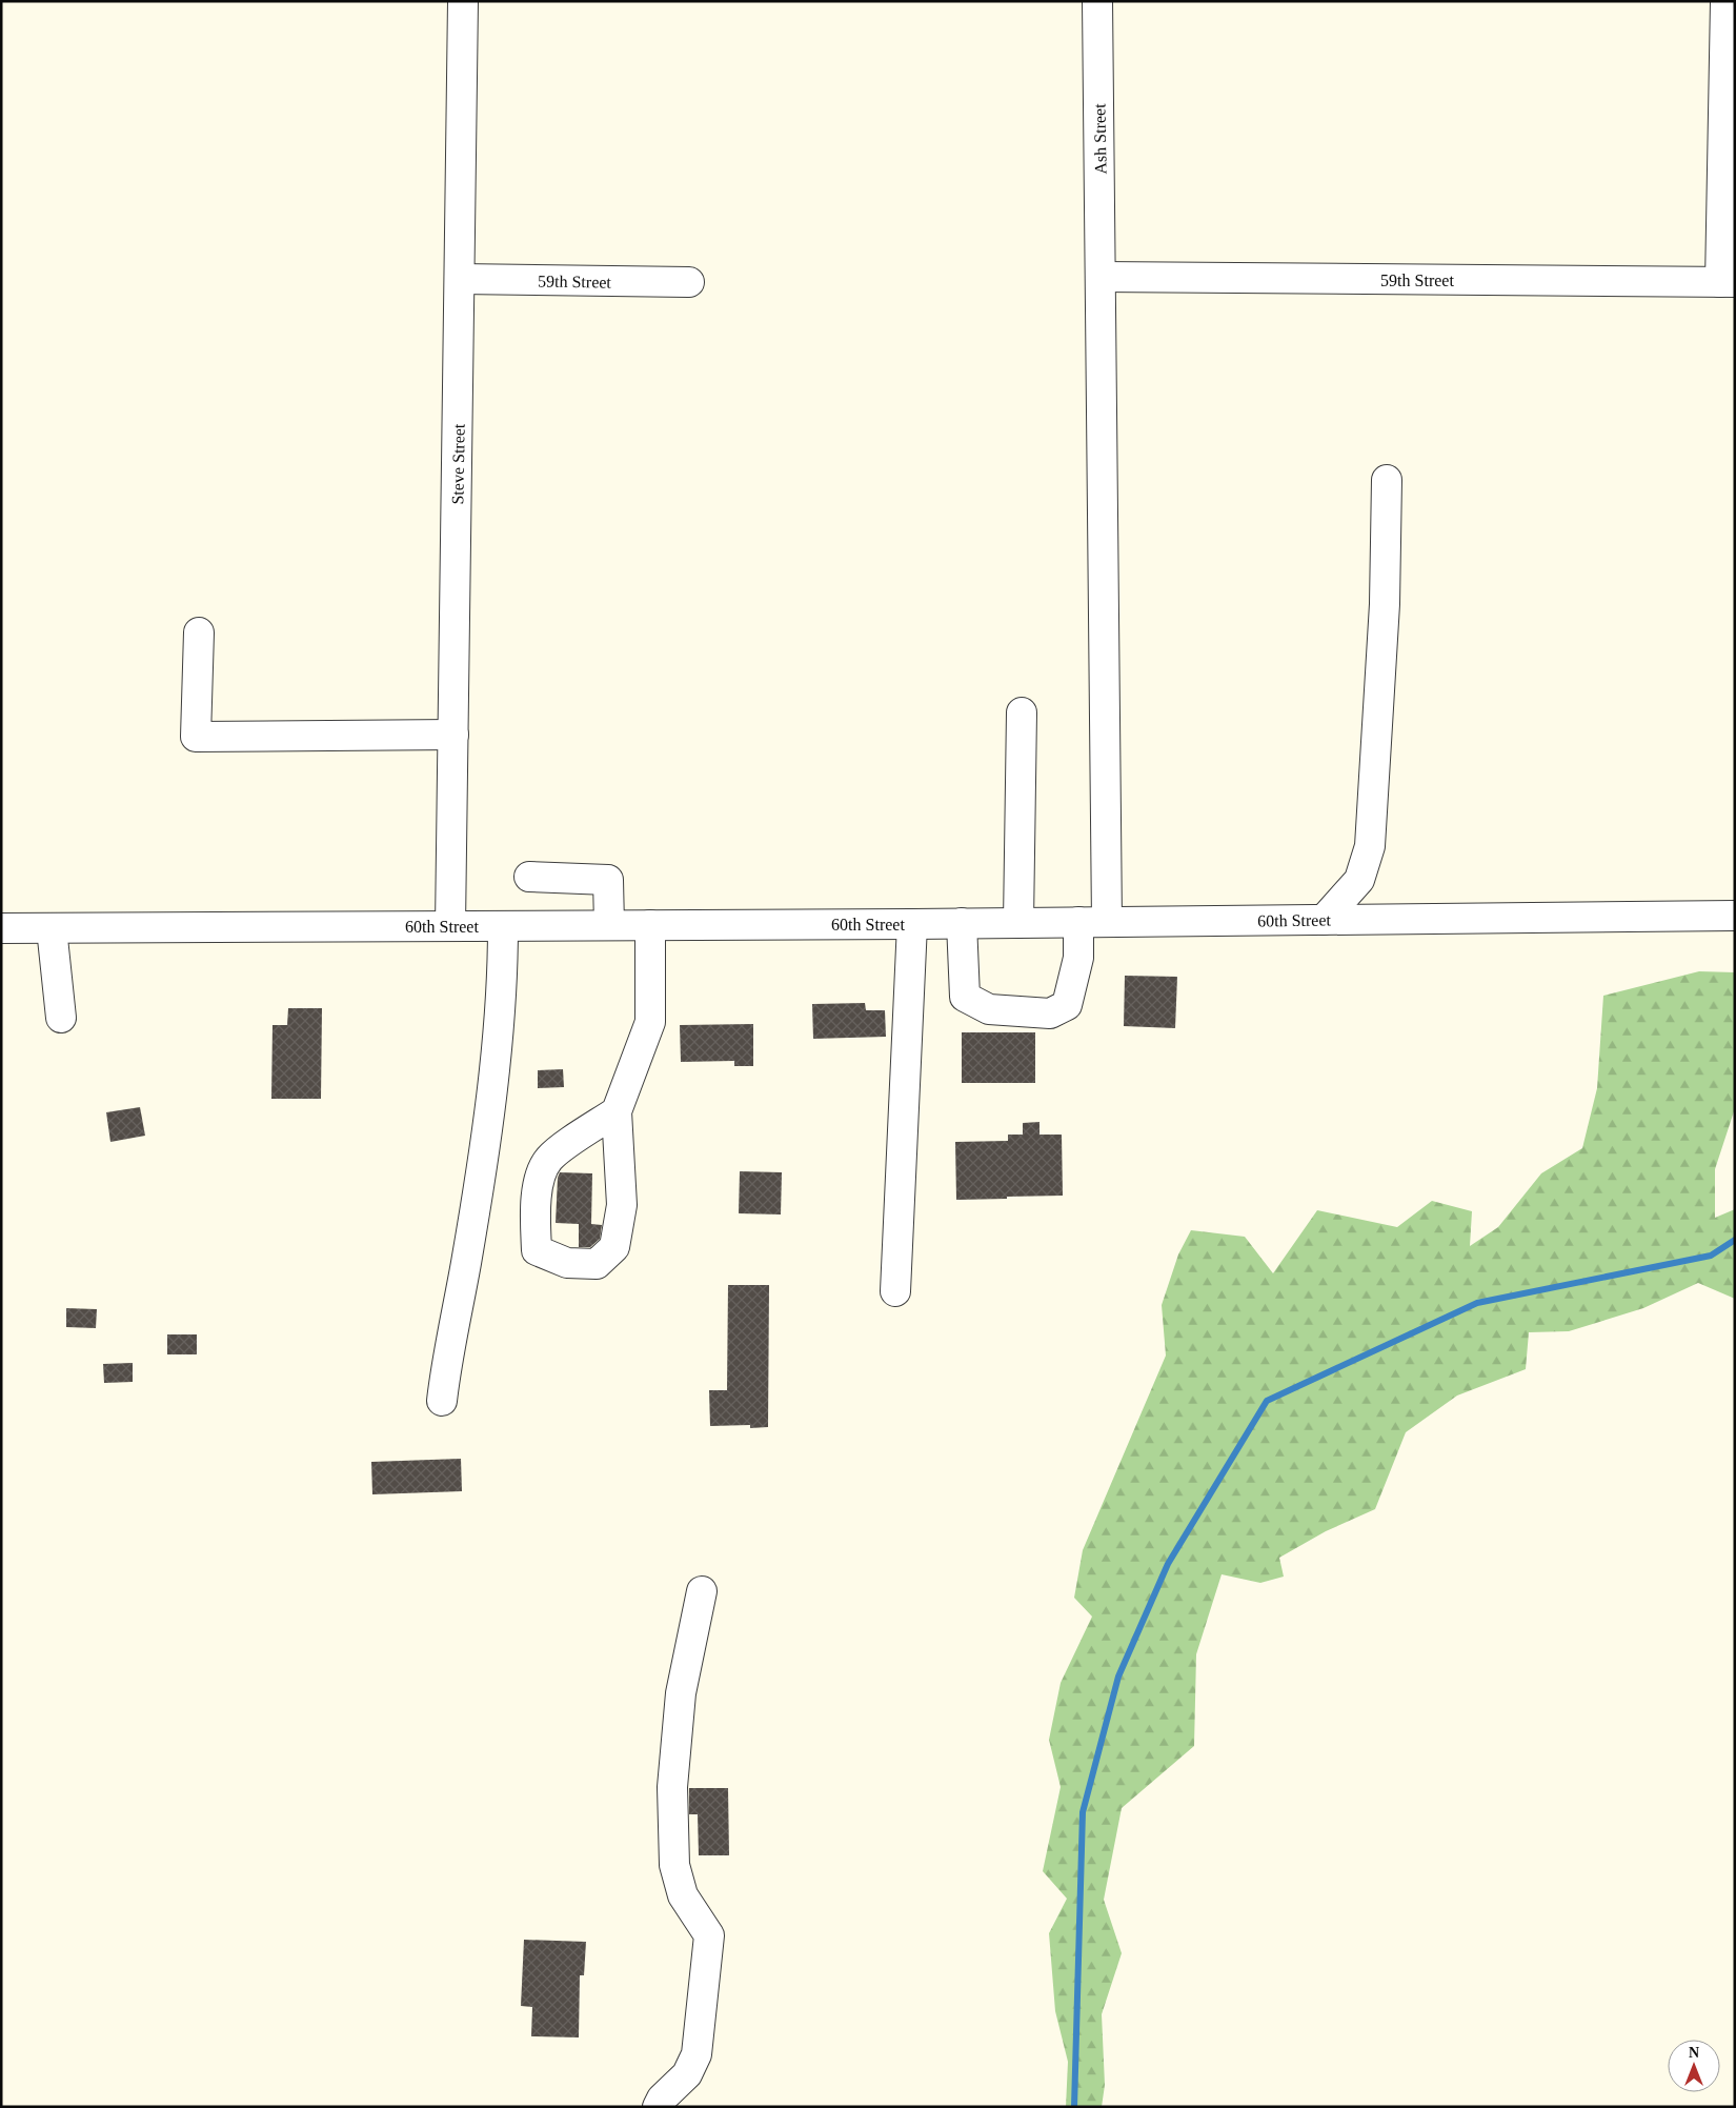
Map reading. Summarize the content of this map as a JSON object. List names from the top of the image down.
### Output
{
  "streets": {
    "street": [
      "Ash Street",
      "59th Street",
      "Steve Street",
      "60th Street"
    ]
  },
  "crossings": [
    ["Ash Street", "59th Street"],
    ["Ash Street", "60th Street"],
    ["59th Street", "Steve Street"],
    ["Steve Street", "60th Street"]
  ],
  "north": "top"
}
